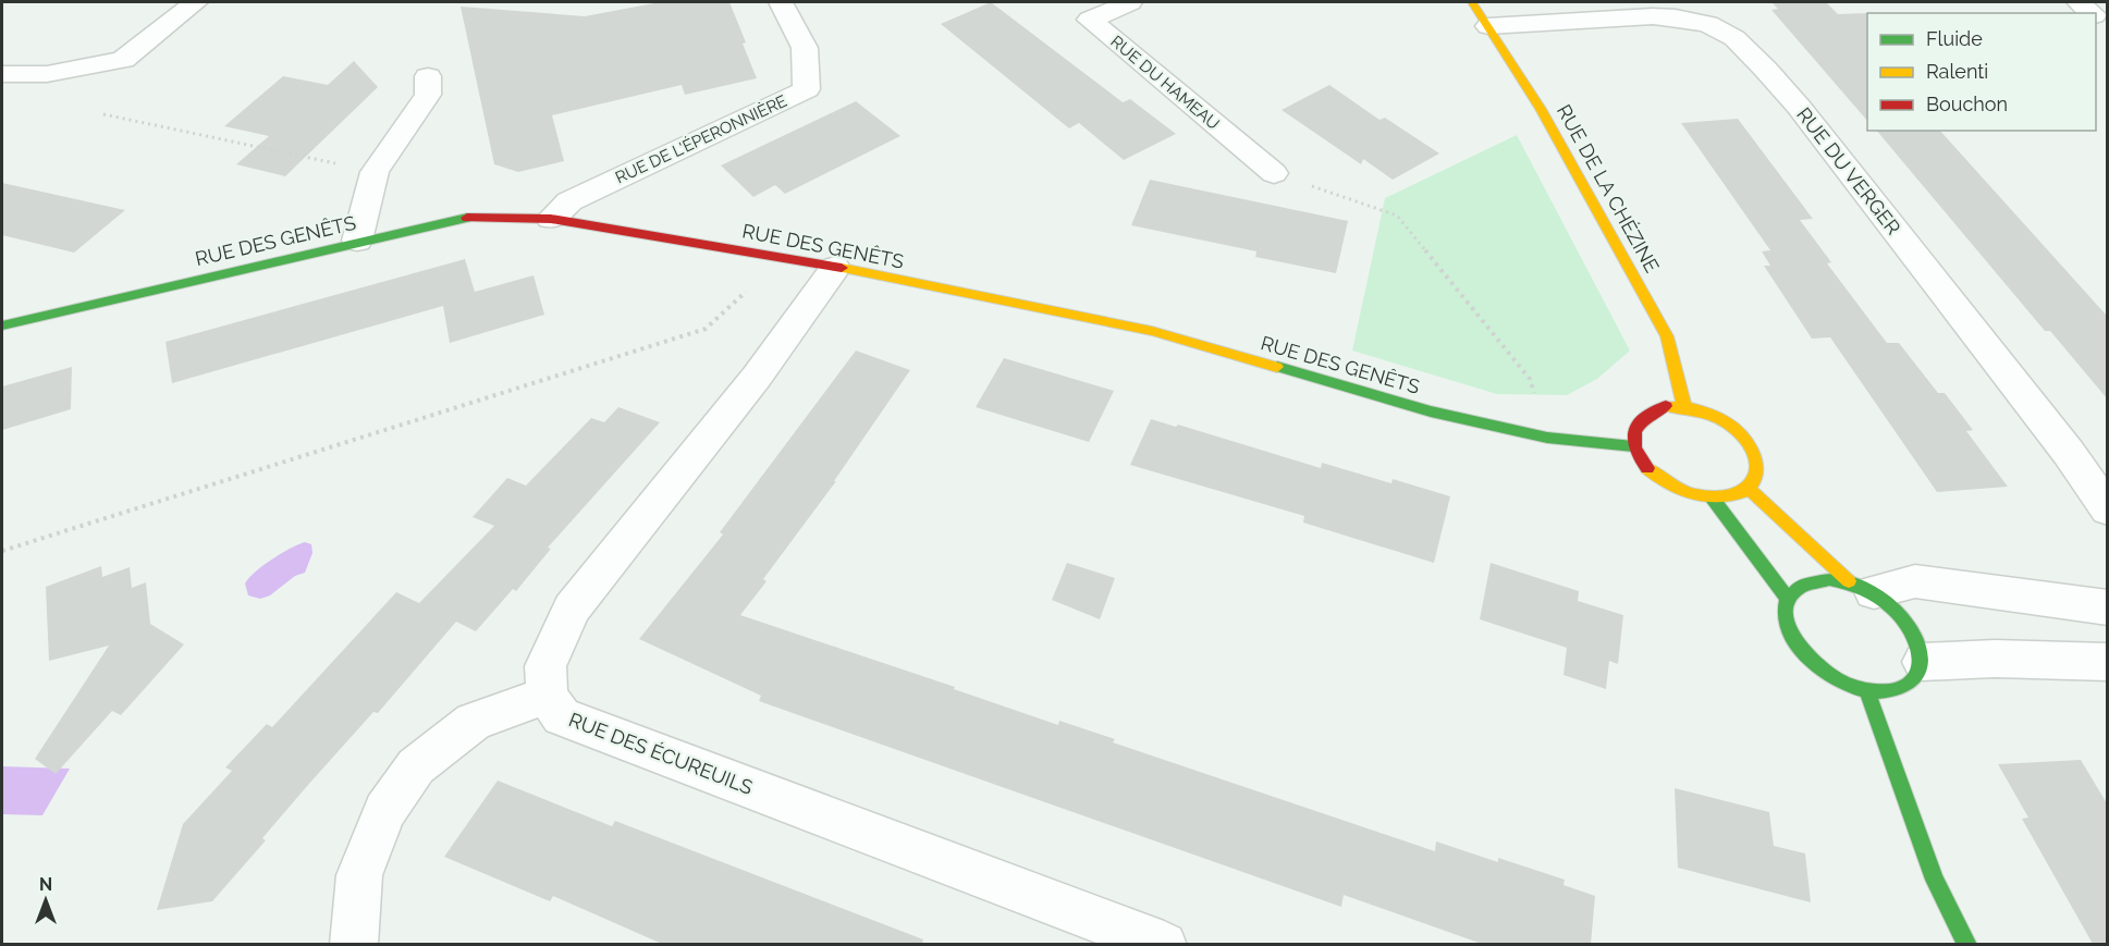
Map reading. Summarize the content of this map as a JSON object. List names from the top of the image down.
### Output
{
  "streets": {
    "street": [
      "RUE DU HAMEAU",
      "RUE DE L'ÉPERONNIÈRE",
      "RUE DU VERGER",
      "RUE DE LA CHÉZINE",
      "RUE DES GENÊTS",
      "RUE DES ÉCUREUILS"
    ]
  },
  "crossings": [
    ["RUE DE L'ÉPERONNIÈRE", "RUE DES GENÊTS"],
    ["RUE DU VERGER", "RUE DE LA CHÉZINE"],
    ["RUE DE LA CHÉZINE", "RUE DES GENÊTS"]
  ],
  "legend": ["Fluide", "Ralenti", "Bouchon"],
  "north": "top"
}
